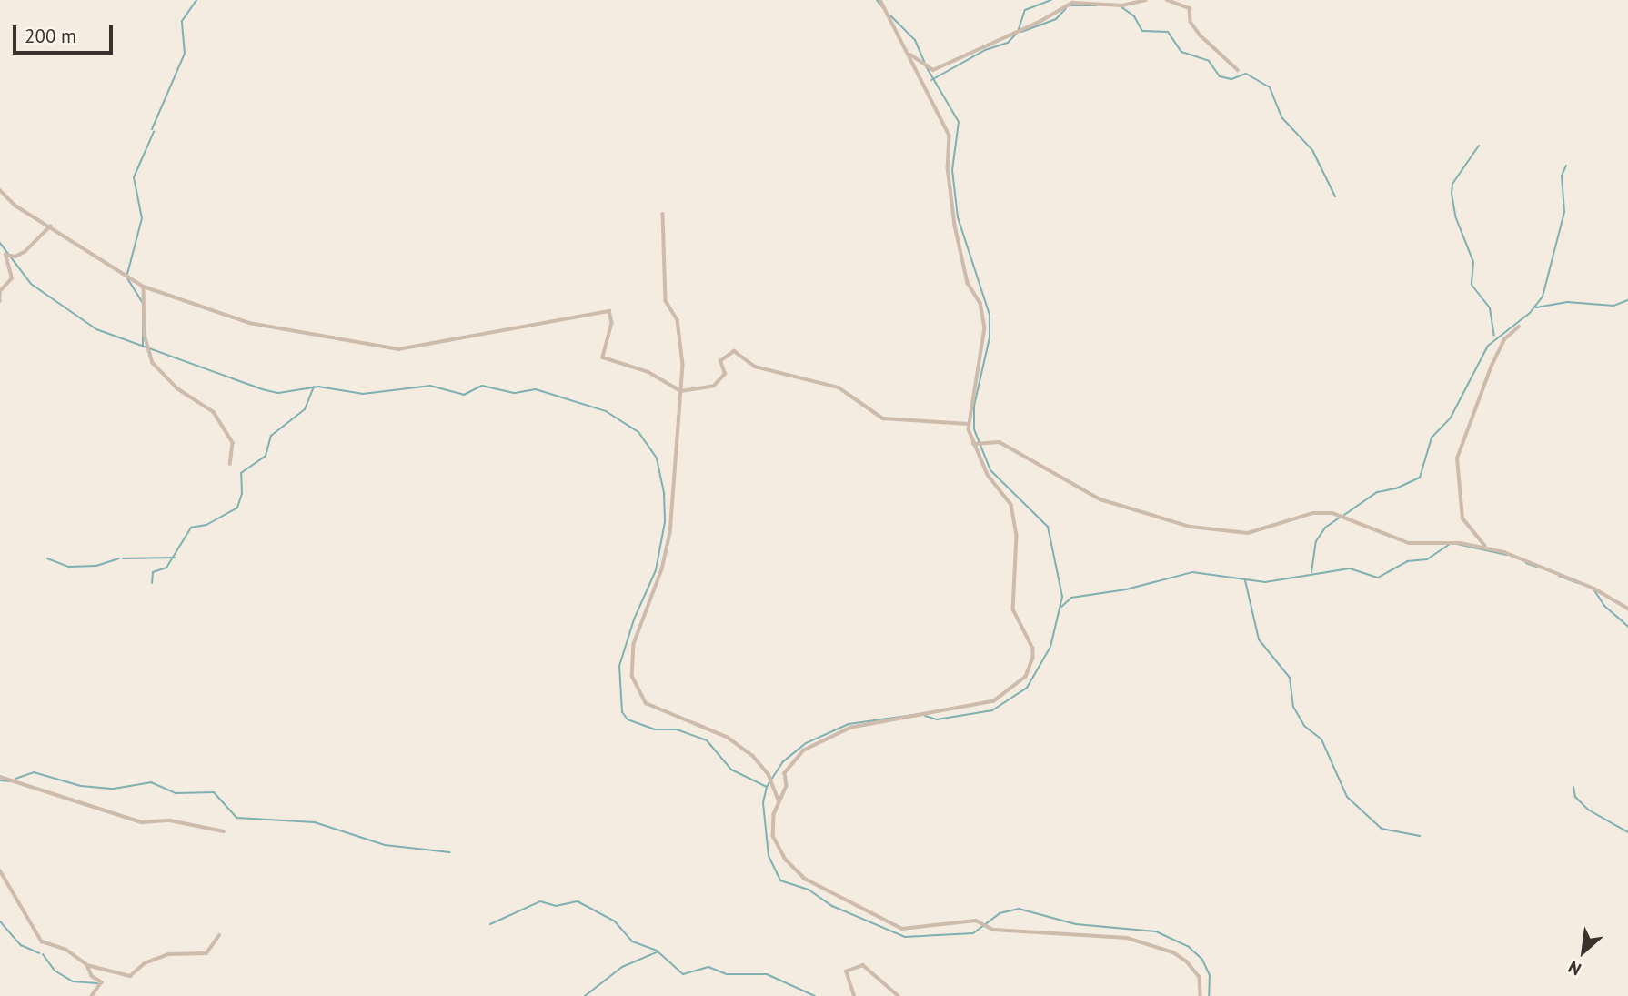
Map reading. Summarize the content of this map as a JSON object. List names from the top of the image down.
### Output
{
  "scale_bar": "200 m",
  "north": "bottom left"
}
